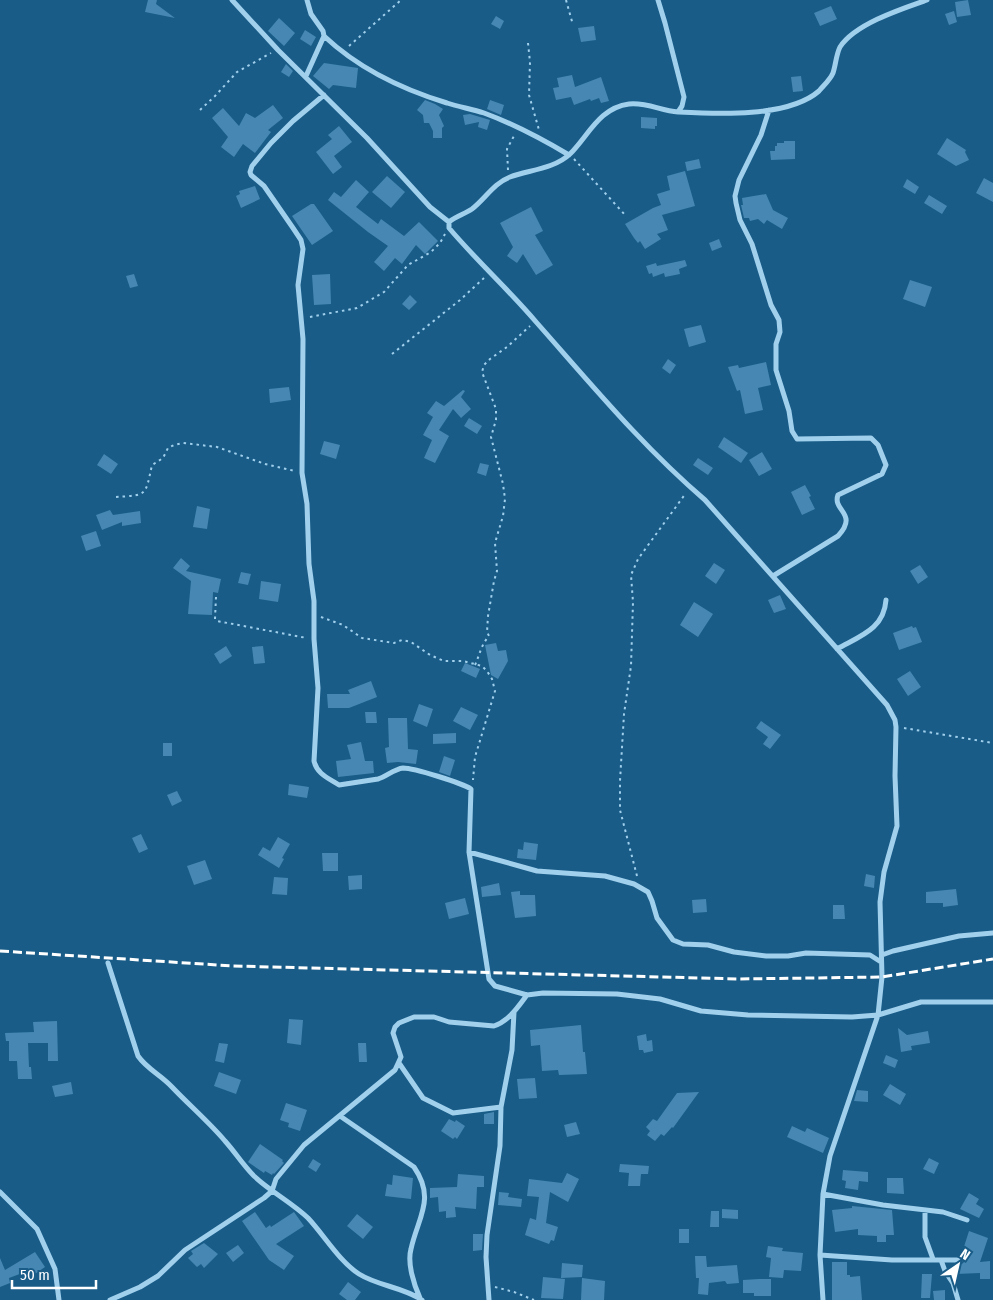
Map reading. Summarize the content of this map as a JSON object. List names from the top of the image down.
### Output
{
  "scale_bar": "50 m",
  "north": "top right"
}
